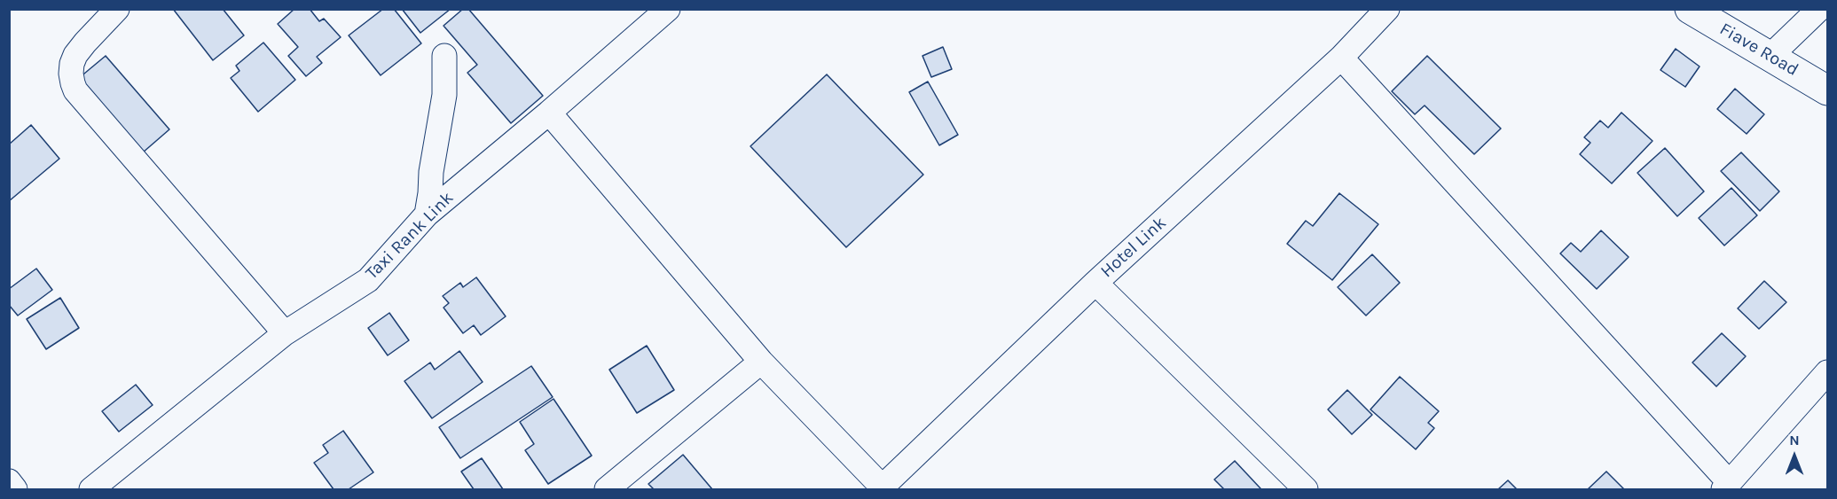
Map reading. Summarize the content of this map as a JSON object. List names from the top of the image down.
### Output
{
  "streets": {
    "street": ["Fiave Road", "Taxi Rank Link", "Hotel Link"]
  },
  "north": "top"
}
